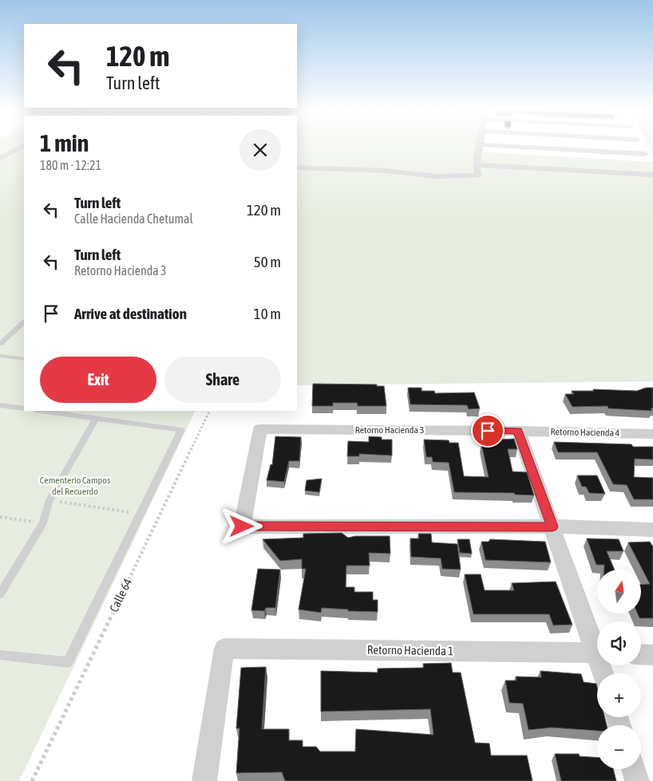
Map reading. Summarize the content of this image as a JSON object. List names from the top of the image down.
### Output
{
  "streets": {
    "street": ["Retorno Hacienda 3", "Retorno Hacienda 4", "Retorno Hacienda 1"],
    "path": ["Calle 64"]
  },
  "crossings": [
    ["Retorno Hacienda 3", "Retorno Hacienda 4"]
  ],
  "parks": ["Cementerio Campos del Recuerdo"],
  "north": "top",
  "page": {
    "turn": ["120 m", "Turn left"],
    "heading": ["1 min", "180 m · 12:21"],
    "list": [
      {
        "name": "Turn left",
        "note": "Calle Hacienda Chetumal",
        "value": "120 m"
      },
      {
        "name": "Turn left",
        "note": "Retorno Hacienda 3",
        "value": "50 m"
      },
      {
        "name": "Arrive at destination",
        "value": "10 m"
      }
    ],
    "buttons": ["Exit", "Share"],
    "map_buttons": ["+", "−"]
  }
}
